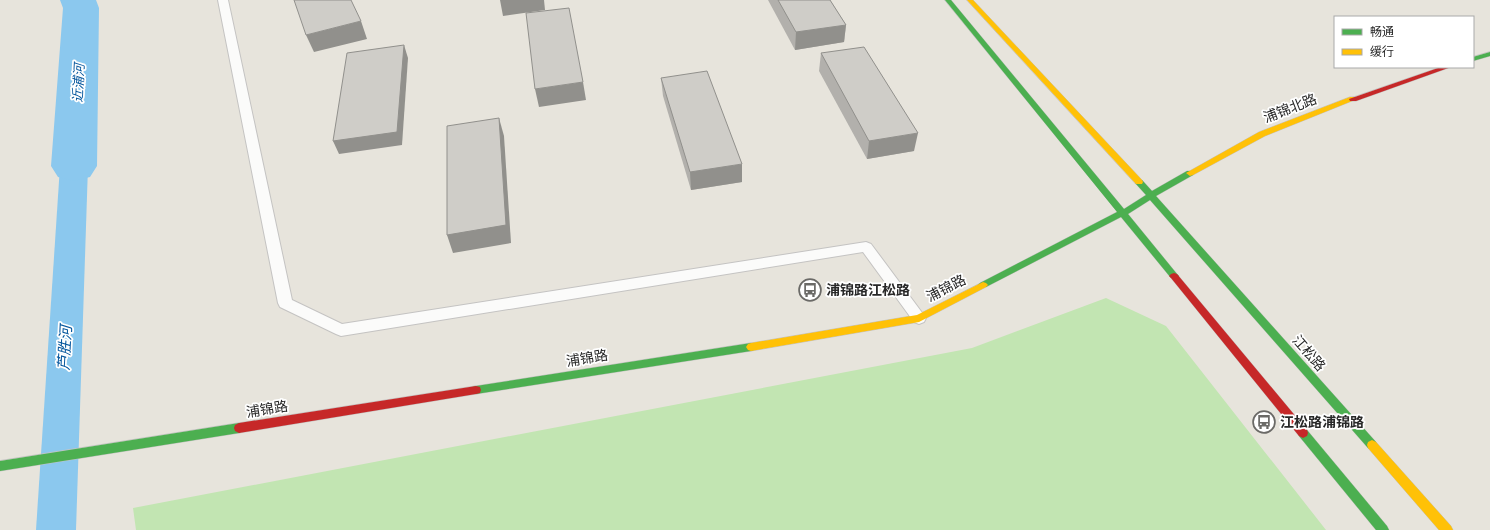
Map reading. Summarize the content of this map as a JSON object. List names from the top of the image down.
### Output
{
  "streets": {
    "street": ["浦锦北路", "浦锦路", "江松路"]
  },
  "crossings": [
    ["浦锦北路", "浦锦路"],
    ["浦锦北路", "江松路"],
    ["浦锦路", "江松路"]
  ],
  "water": ["近浦河", "芦胜河"],
  "places": {
    "bus stop": ["浦锦路江松路", "江松路浦锦路"]
  },
  "legend": ["畅通", "缓行"]
}
